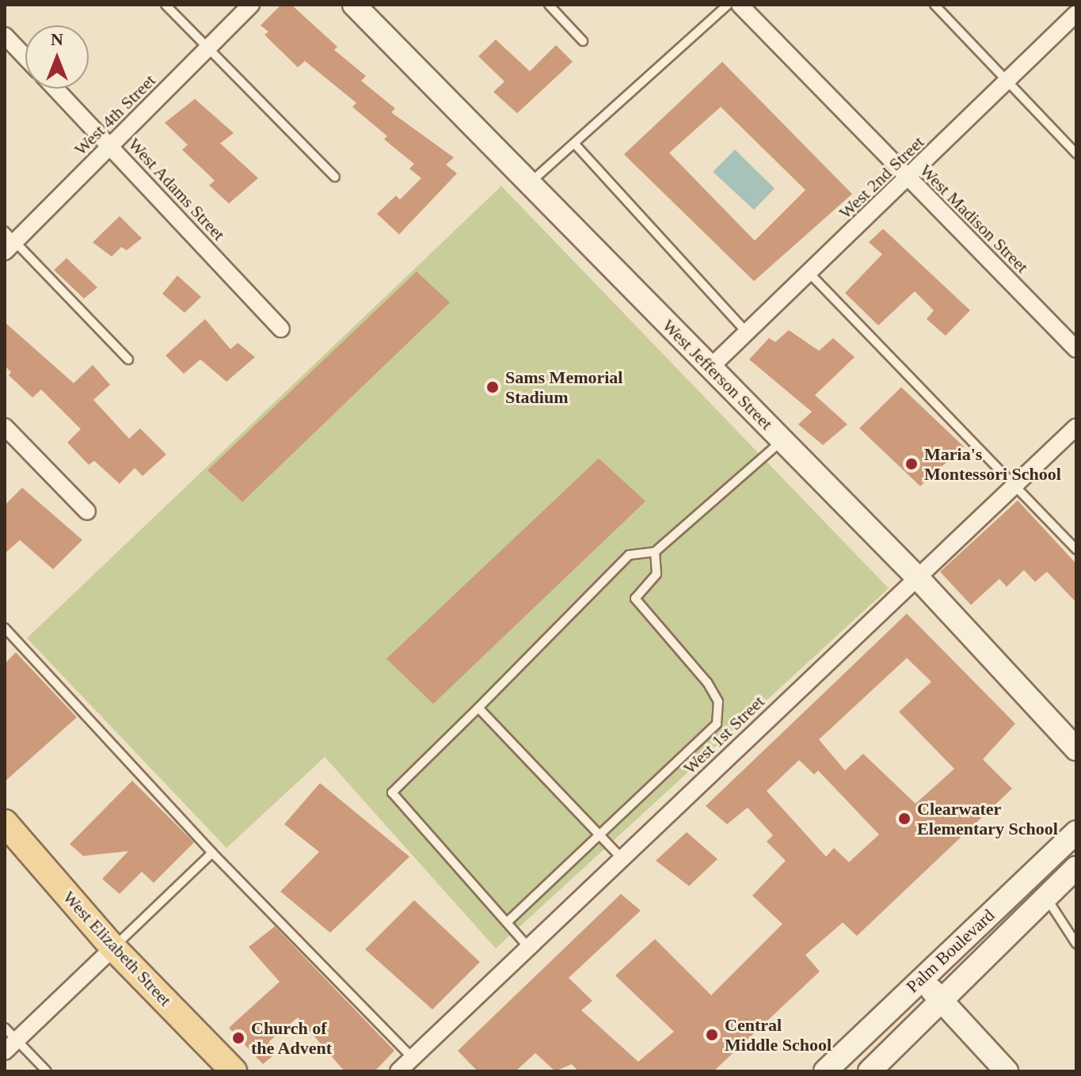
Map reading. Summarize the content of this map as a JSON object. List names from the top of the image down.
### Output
{
  "streets": {
    "main road": ["West Elizabeth Street"],
    "street": [
      "West 4th Street",
      "West 2nd Street",
      "West Adams Street",
      "West Madison Street",
      "West Jefferson Street",
      "West 1st Street",
      "Palm Boulevard"
    ]
  },
  "crossings": [
    ["West 4th Street", "West Adams Street"],
    ["West 2nd Street", "West Madison Street"],
    ["West 2nd Street", "West Jefferson Street"],
    ["West Jefferson Street", "West 1st Street"]
  ],
  "places": [
    "Sams Memorial Stadium",
    "Maria's Montessori School",
    "Clearwater Elementary School",
    "Central Middle School",
    "Church of the Advent"
  ],
  "north": "top"
}
